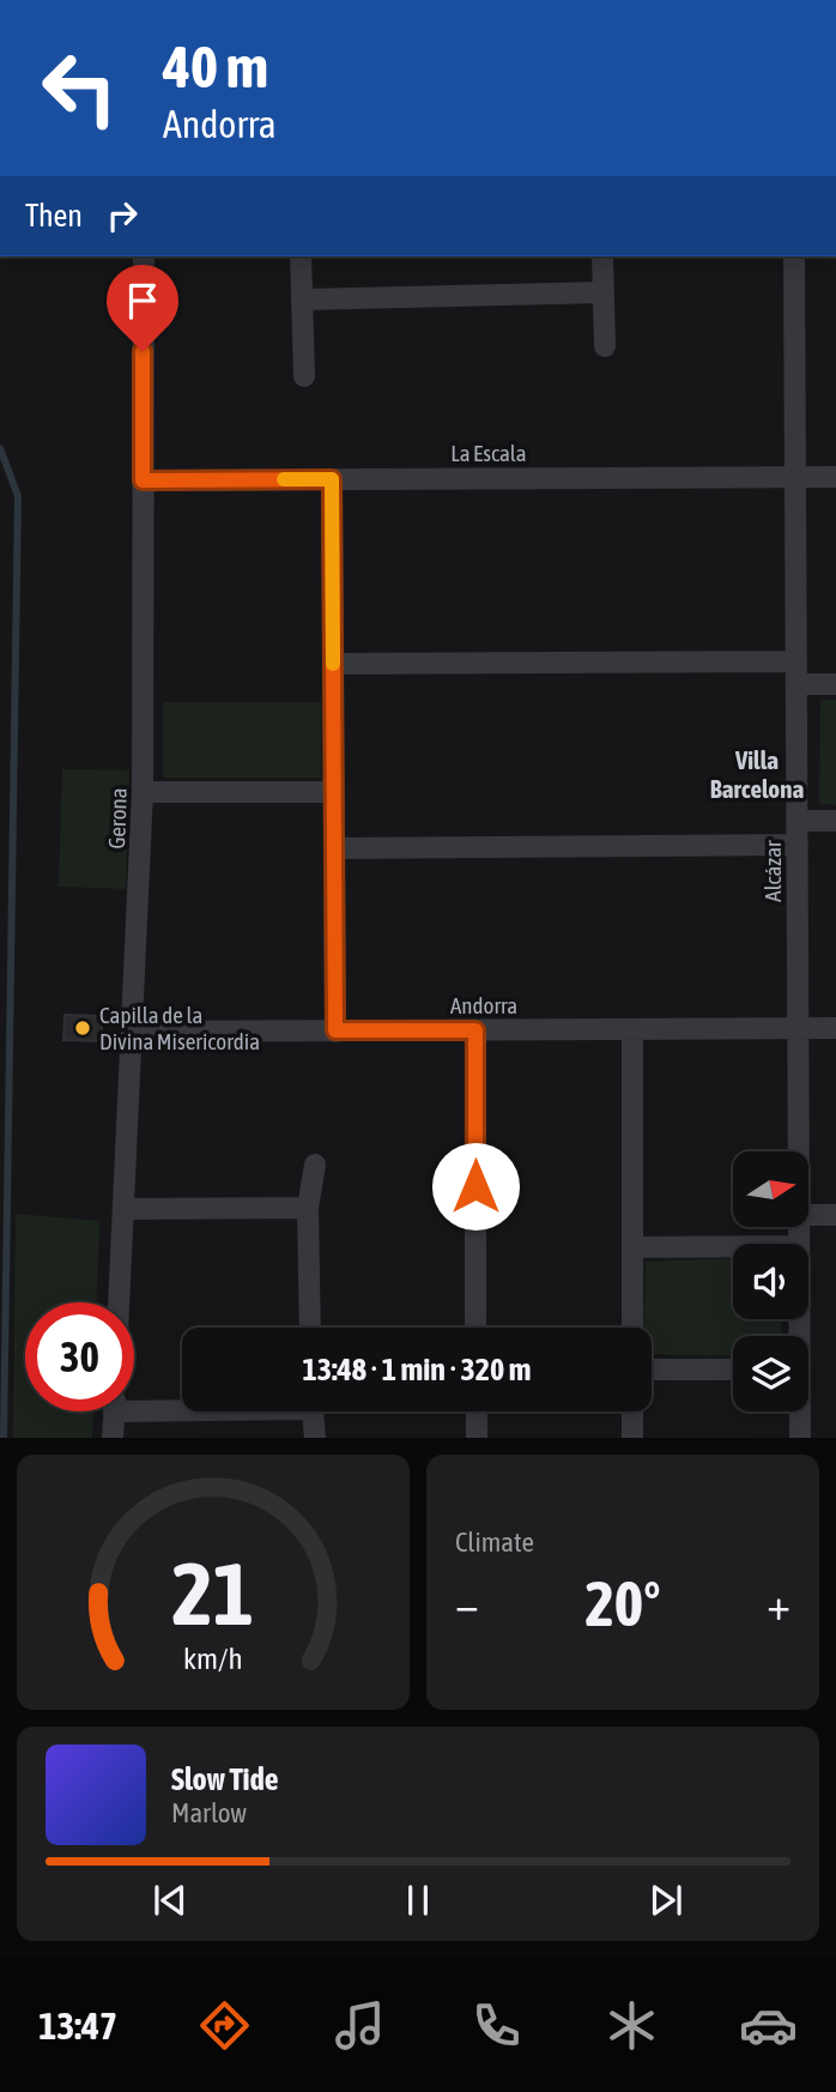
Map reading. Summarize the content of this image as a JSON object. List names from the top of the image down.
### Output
{
  "streets": {
    "street": [
      "La Escala",
      "Gerona",
      "Alcázar",
      "Andorra"
    ]
  },
  "crossings": [
    ["La Escala", "Gerona"],
    ["La Escala", "Alcázar"],
    ["Gerona", "Andorra"],
    ["Alcázar", "Andorra"]
  ],
  "districts": ["Villa Barcelona"],
  "places": ["Capilla de la Divina Misericordia"],
  "north": "right",
  "page": {
    "turn": ["40 m", "Andorra"],
    "then": "Then",
    "limit": "30",
    "trip": "13:48 · 1 min · 320 m",
    "tile": "Climate",
    "heat": ["−", "20°", "+"],
    "song": ["Slow Tide", "Marlow"],
    "tabs": "13:47",
    "gauge": ["21", "km/h"]
  }
}
